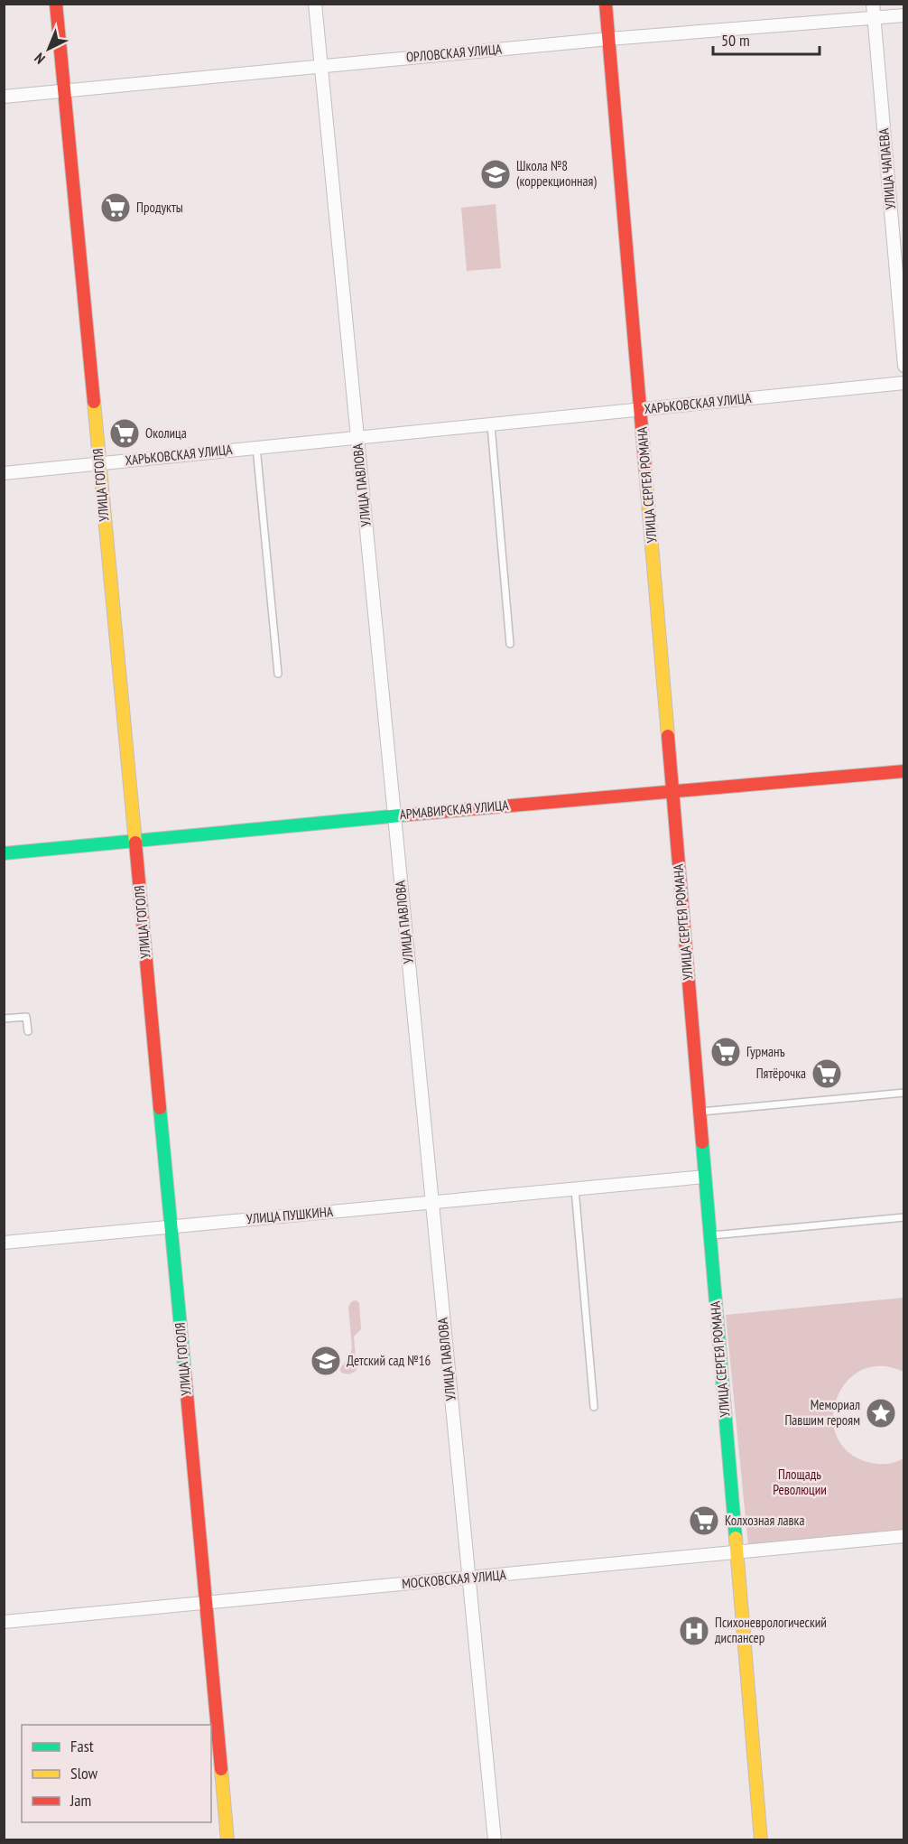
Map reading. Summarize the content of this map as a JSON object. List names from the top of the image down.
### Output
{
  "streets": {
    "street": [
      "ОРЛОВСКАЯ УЛИЦА",
      "УЛИЦА ЧАПАЕВА",
      "ХАРЬКОВСКАЯ УЛИЦА",
      "УЛИЦА ГОГОЛЯ",
      "УЛИЦА ПАВЛОВА",
      "УЛИЦА СЕРГЕЯ РОМАНА",
      "АРМАВИРСКАЯ УЛИЦА",
      "УЛИЦА ПУШКИНА",
      "МОСКОВСКАЯ УЛИЦА"
    ]
  },
  "crossings": [
    ["ОРЛОВСКАЯ УЛИЦА", "УЛИЦА ЧАПАЕВА"],
    ["ОРЛОВСКАЯ УЛИЦА", "УЛИЦА ГОГОЛЯ"],
    ["ОРЛОВСКАЯ УЛИЦА", "УЛИЦА ПАВЛОВА"],
    ["ОРЛОВСКАЯ УЛИЦА", "УЛИЦА СЕРГЕЯ РОМАНА"],
    ["ХАРЬКОВСКАЯ УЛИЦА", "УЛИЦА ГОГОЛЯ"],
    ["ХАРЬКОВСКАЯ УЛИЦА", "УЛИЦА ПАВЛОВА"],
    ["ХАРЬКОВСКАЯ УЛИЦА", "УЛИЦА СЕРГЕЯ РОМАНА"],
    ["УЛИЦА ГОГОЛЯ", "АРМАВИРСКАЯ УЛИЦА"],
    ["УЛИЦА ГОГОЛЯ", "УЛИЦА ПУШКИНА"],
    ["УЛИЦА ГОГОЛЯ", "МОСКОВСКАЯ УЛИЦА"],
    ["УЛИЦА ПАВЛОВА", "АРМАВИРСКАЯ УЛИЦА"],
    ["УЛИЦА ПАВЛОВА", "УЛИЦА ПУШКИНА"],
    ["УЛИЦА ПАВЛОВА", "МОСКОВСКАЯ УЛИЦА"],
    ["УЛИЦА СЕРГЕЯ РОМАНА", "АРМАВИРСКАЯ УЛИЦА"],
    ["УЛИЦА СЕРГЕЯ РОМАНА", "УЛИЦА ПУШКИНА"],
    ["УЛИЦА СЕРГЕЯ РОМАНА", "МОСКОВСКАЯ УЛИЦА"]
  ],
  "parks": ["Площадь Революции"],
  "places": {
    "school or university": ["Школа №8 (коррекционная)", "Детский сад №16"],
    "supermarket": [
      "Продукты",
      "Околица",
      "Гурманъ",
      "Пятёрочка",
      "Колхозная лавка"
    ],
    "place": ["Мемориал Павшим героям"],
    "hospital": ["Психоневрологический диспансер"]
  },
  "legend": ["Fast", "Slow", "Jam"],
  "scale_bar": "50 m",
  "north": "bottom left"
}
